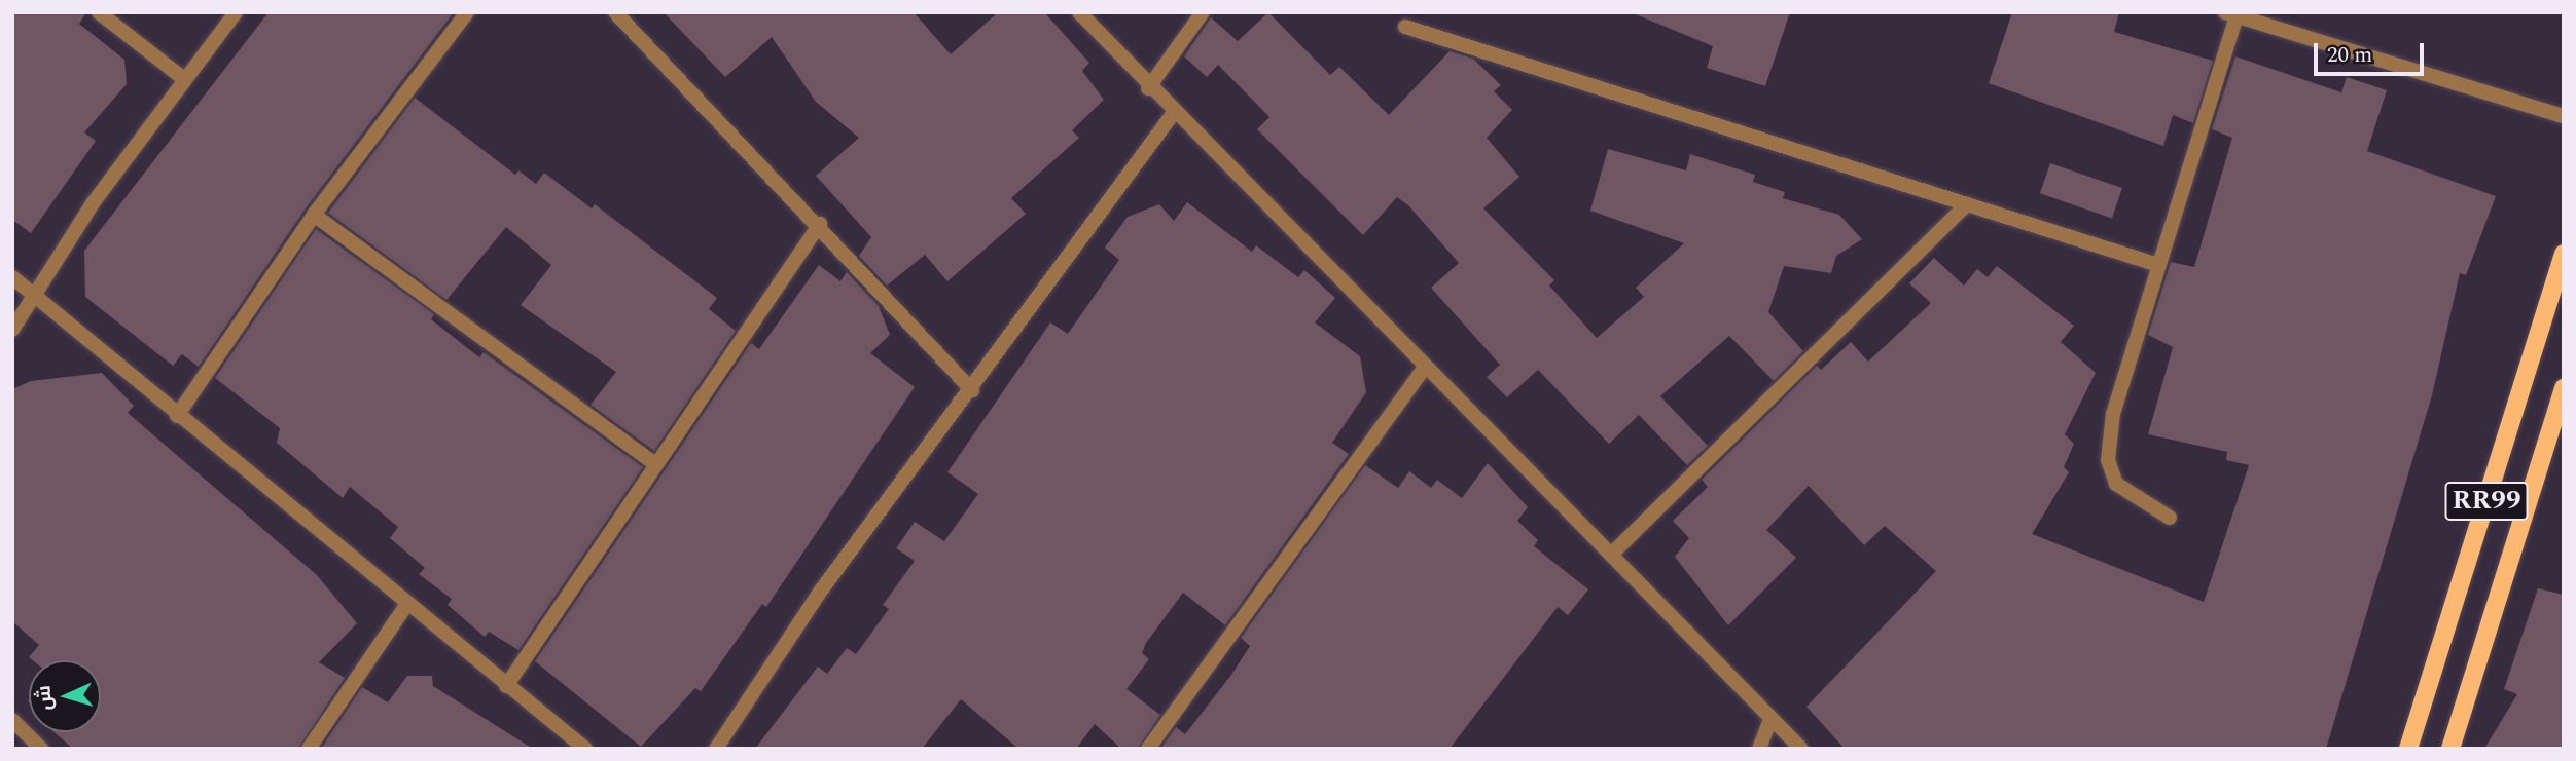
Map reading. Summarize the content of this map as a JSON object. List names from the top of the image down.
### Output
{
  "streets": {
    "main road": ["RR99"]
  },
  "scale_bar": "20 m",
  "north": "left"
}
